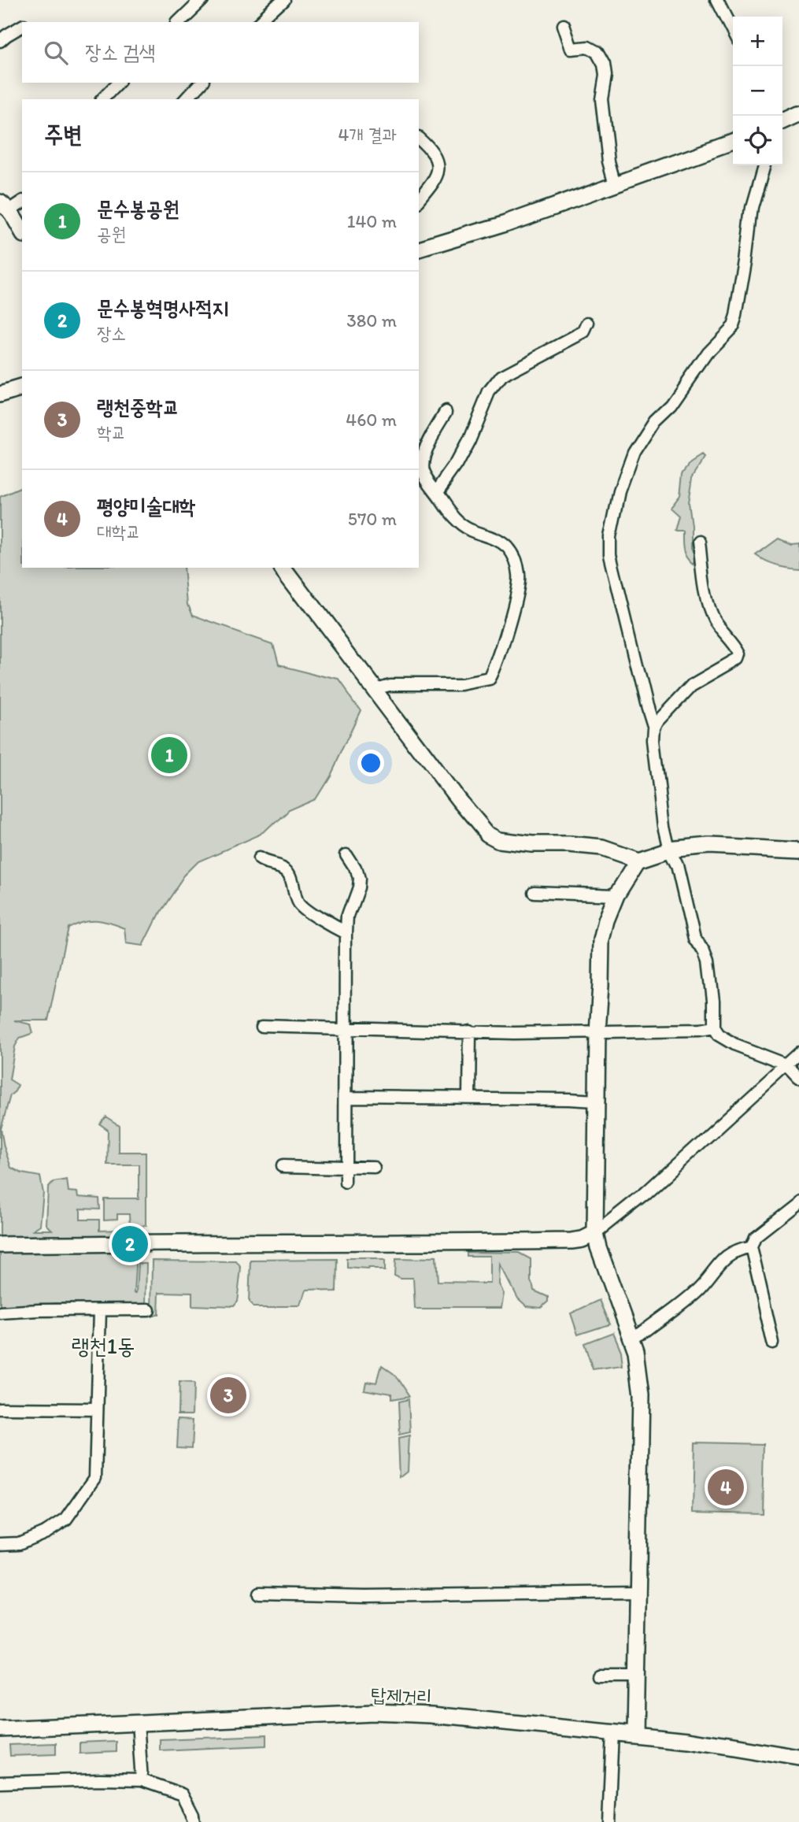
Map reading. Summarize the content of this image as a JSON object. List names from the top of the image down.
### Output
{
  "streets": {
    "street": ["탑제거리"]
  },
  "districts": ["랭천1동"],
  "page": {
    "map_buttons": ["+", "−"],
    "search": "장소 검색",
    "heading": ["주변", "4개 결과"],
    "list": [
      {
        "mark": "1",
        "name": "문수봉공원",
        "note": "공원",
        "value": "140 m"
      },
      {
        "mark": "2",
        "name": "문수봉혁명사적지",
        "note": "장소",
        "value": "380 m"
      },
      {
        "mark": "3",
        "name": "랭천중학교",
        "note": "학교",
        "value": "460 m"
      },
      {
        "mark": "4",
        "name": "평양미술대학",
        "note": "대학교",
        "value": "570 m"
      }
    ],
    "pins": [
      "1",
      "2",
      "3",
      "4"
    ]
  }
}
